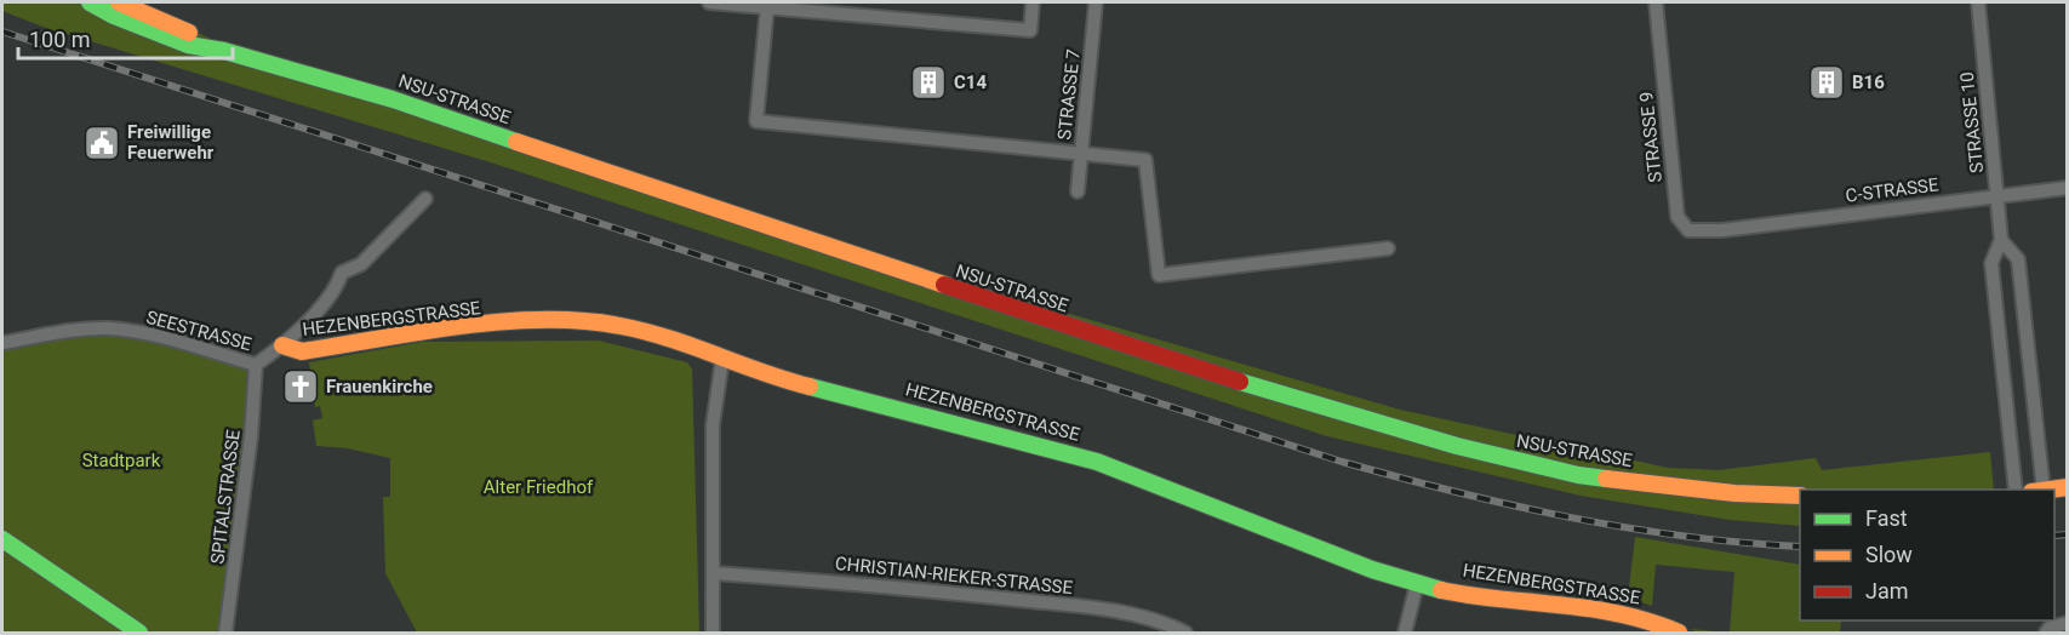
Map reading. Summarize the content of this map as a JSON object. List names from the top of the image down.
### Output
{
  "streets": {
    "main road": ["NSU-STRASSE", "HEZENBERGSTRASSE"],
    "street": [
      "STRASSE 7",
      "STRASSE 10",
      "STRASSE 9",
      "C-STRASSE",
      "SEESTRASSE",
      "SPITALSTRASSE",
      "CHRISTIAN-RIEKER-STRASSE"
    ]
  },
  "crossings": [
    ["STRASSE 10", "C-STRASSE"],
    ["STRASSE 9", "C-STRASSE"],
    ["SEESTRASSE", "SPITALSTRASSE"]
  ],
  "parks": ["Stadtpark", "Alter Friedhof"],
  "places": {
    "building": ["C14", "B16"],
    "public building": ["Freiwillige Feuerwehr"],
    "church": ["Frauenkirche"]
  },
  "legend": ["Fast", "Slow", "Jam"],
  "scale_bar": "100 m"
}
